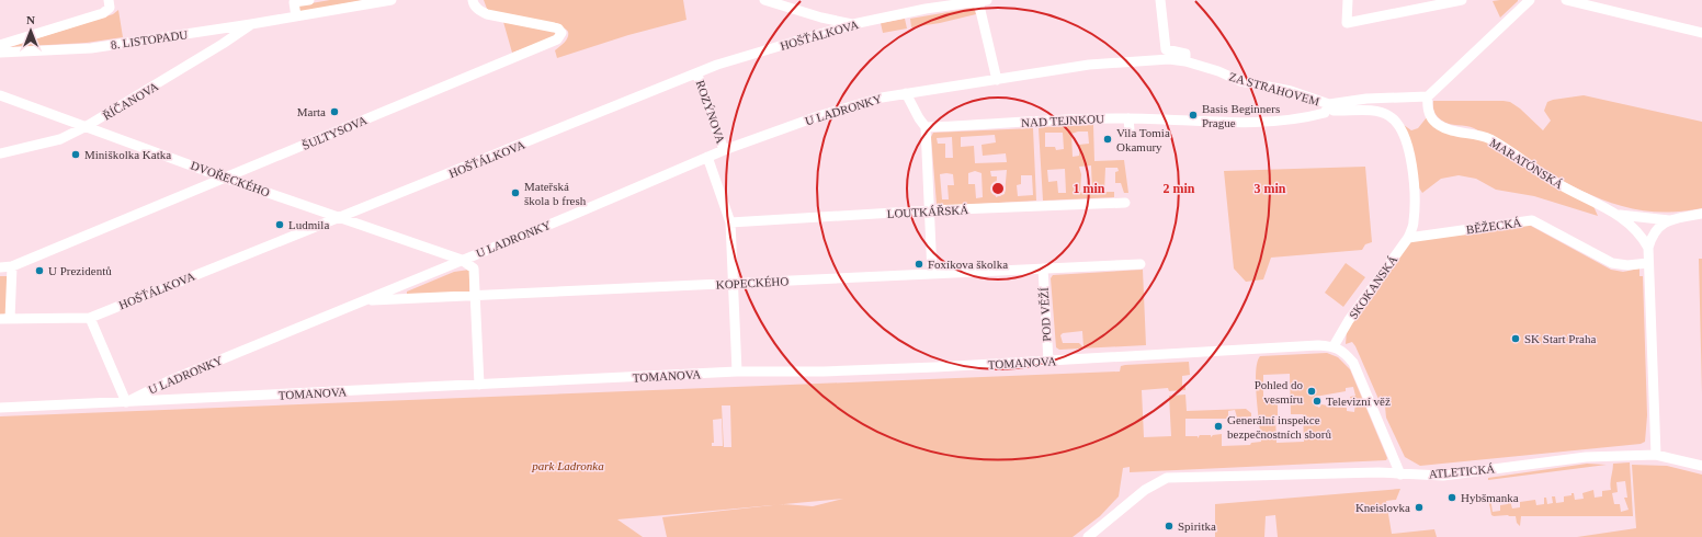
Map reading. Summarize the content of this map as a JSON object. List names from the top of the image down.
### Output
{
  "streets": {
    "street": [
      "HOŠŤÁLKOVA",
      "8. LISTOPADU",
      "ZA STRAHOVEM",
      "ŘÍČANOVA",
      "U LADRONKY",
      "ROZÝNOVA",
      "NAD TEJNKOU",
      "ŠULTYSOVA",
      "MARATÓNSKÁ",
      "DVOŘECKÉHO",
      "LOUTKÁŘSKÁ",
      "BĚŽECKÁ",
      "KOPECKÉHO",
      "SKOKANSKÁ",
      "POD VĚŽÍ",
      "TOMANOVA",
      "ATLETICKÁ"
    ]
  },
  "crossings": [
    ["HOŠŤÁLKOVA", "ROZÝNOVA"],
    ["HOŠŤÁLKOVA", "DVOŘECKÉHO"],
    ["8. LISTOPADU", "ŘÍČANOVA"],
    ["ZA STRAHOVEM", "U LADRONKY"],
    ["ZA STRAHOVEM", "NAD TEJNKOU"],
    ["ZA STRAHOVEM", "MARATÓNSKÁ"],
    ["ZA STRAHOVEM", "SKOKANSKÁ"],
    ["ŘÍČANOVA", "DVOŘECKÉHO"],
    ["U LADRONKY", "ROZÝNOVA"],
    ["U LADRONKY", "DVOŘECKÉHO"],
    ["U LADRONKY", "KOPECKÉHO"],
    ["U LADRONKY", "TOMANOVA"],
    ["ROZÝNOVA", "LOUTKÁŘSKÁ"],
    ["ROZÝNOVA", "KOPECKÉHO"],
    ["ROZÝNOVA", "TOMANOVA"],
    ["NAD TEJNKOU", "SKOKANSKÁ"],
    ["ŠULTYSOVA", "DVOŘECKÉHO"],
    ["BĚŽECKÁ", "SKOKANSKÁ"],
    ["KOPECKÉHO", "POD VĚŽÍ"],
    ["SKOKANSKÁ", "TOMANOVA"],
    ["POD VĚŽÍ", "TOMANOVA"]
  ],
  "parks": ["park Ladronka"],
  "places": [
    "Marta",
    "Basis Beginners Prague",
    "Vila Tomia Okamury",
    "Miniškolka Katka",
    "Mateřská škola b fresh",
    "Ludmila",
    "Foxíkova školka",
    "U Prezidentů",
    "SK Start Praha",
    "Pohled do vesmíru",
    "Televizní věž",
    "Generální inspekce bezpečnostních sborů",
    "Hybšmanka",
    "Kneislovka",
    "Spiritka"
  ],
  "north": "top",
  "rings": ["1 min", "2 min", "3 min"]
}
